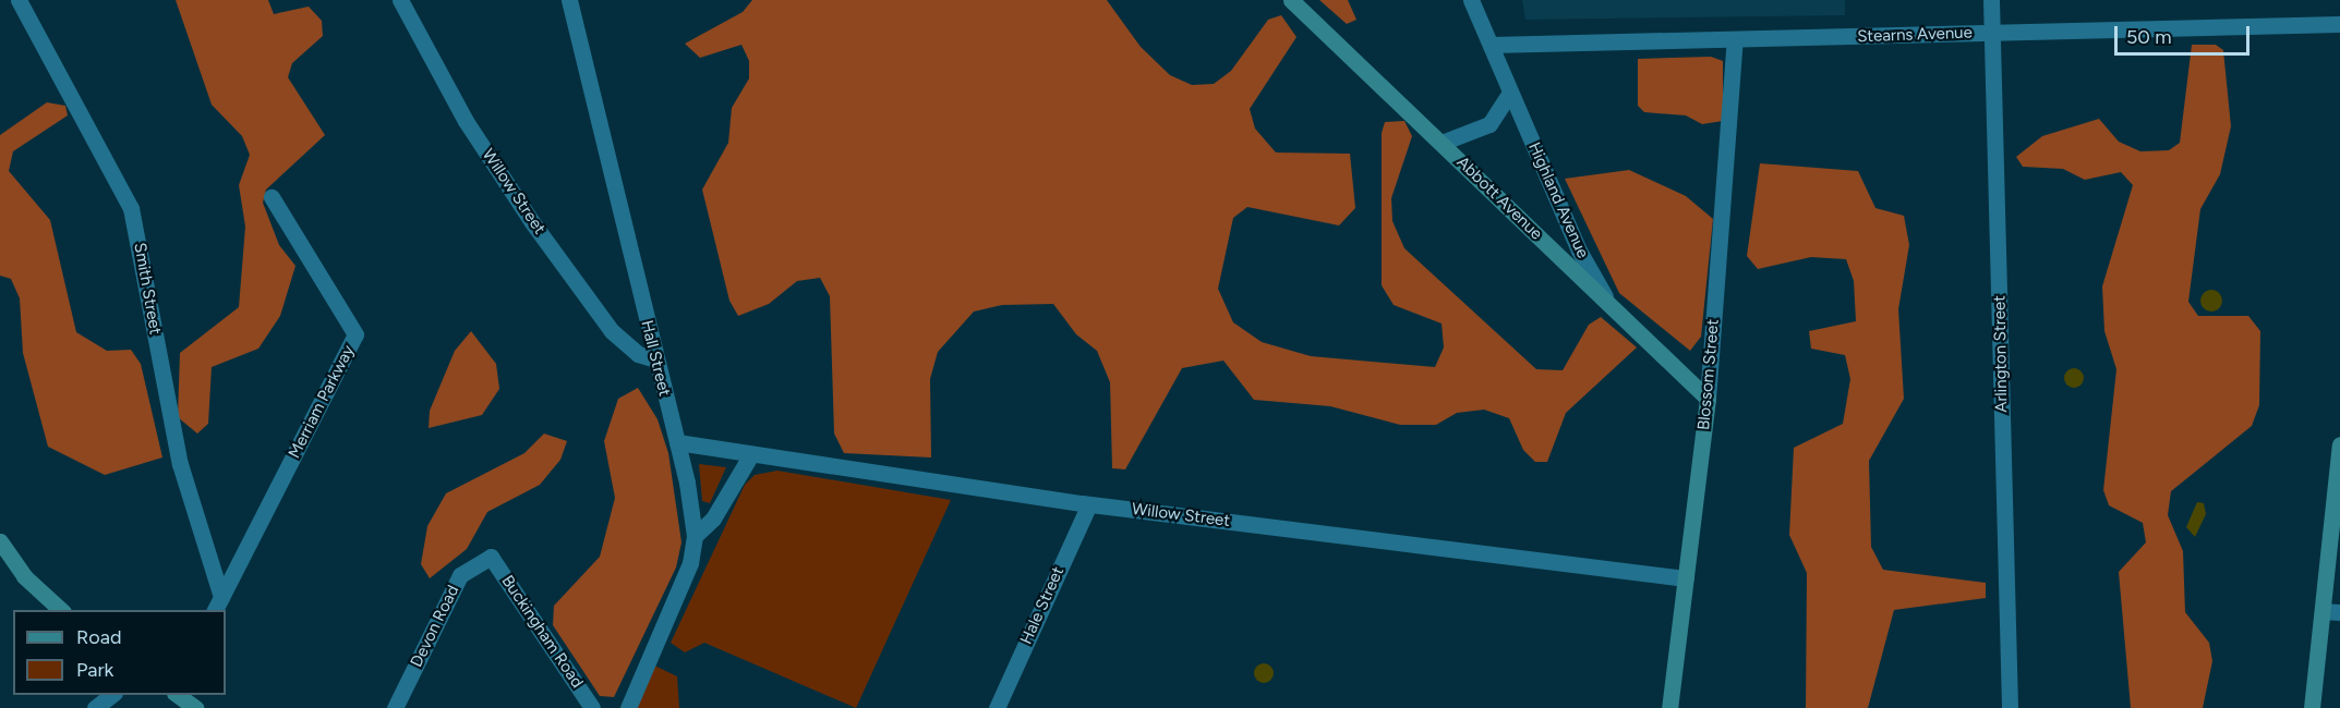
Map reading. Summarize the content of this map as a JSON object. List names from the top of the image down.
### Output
{
  "streets": {
    "street": [
      "Stearns Avenue",
      "Willow Street",
      "Abbott Avenue",
      "Highland Avenue",
      "Smith Street",
      "Arlington Street",
      "Hall Street",
      "Blossom Street",
      "Merriam Parkway",
      "Hale Street",
      "Devon Road",
      "Buckingham Road"
    ]
  },
  "crossings": [
    ["Stearns Avenue", "Highland Avenue"],
    ["Stearns Avenue", "Arlington Street"],
    ["Stearns Avenue", "Blossom Street"],
    ["Willow Street", "Hall Street"],
    ["Willow Street", "Blossom Street"],
    ["Willow Street", "Hale Street"],
    ["Abbott Avenue", "Highland Avenue"],
    ["Abbott Avenue", "Blossom Street"],
    ["Smith Street", "Merriam Parkway"],
    ["Devon Road", "Buckingham Road"]
  ],
  "legend": ["Road", "Park"],
  "scale_bar": "50 m"
}
